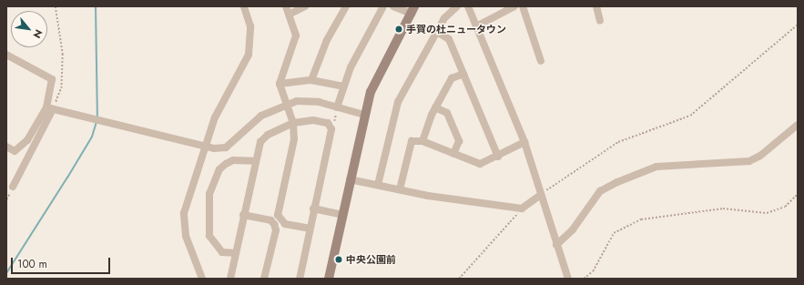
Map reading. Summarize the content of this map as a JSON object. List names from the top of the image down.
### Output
{
  "places": ["手賀の杜ニュータウン", "中央公園前"],
  "scale_bar": "100 m",
  "north": "bottom right"
}
